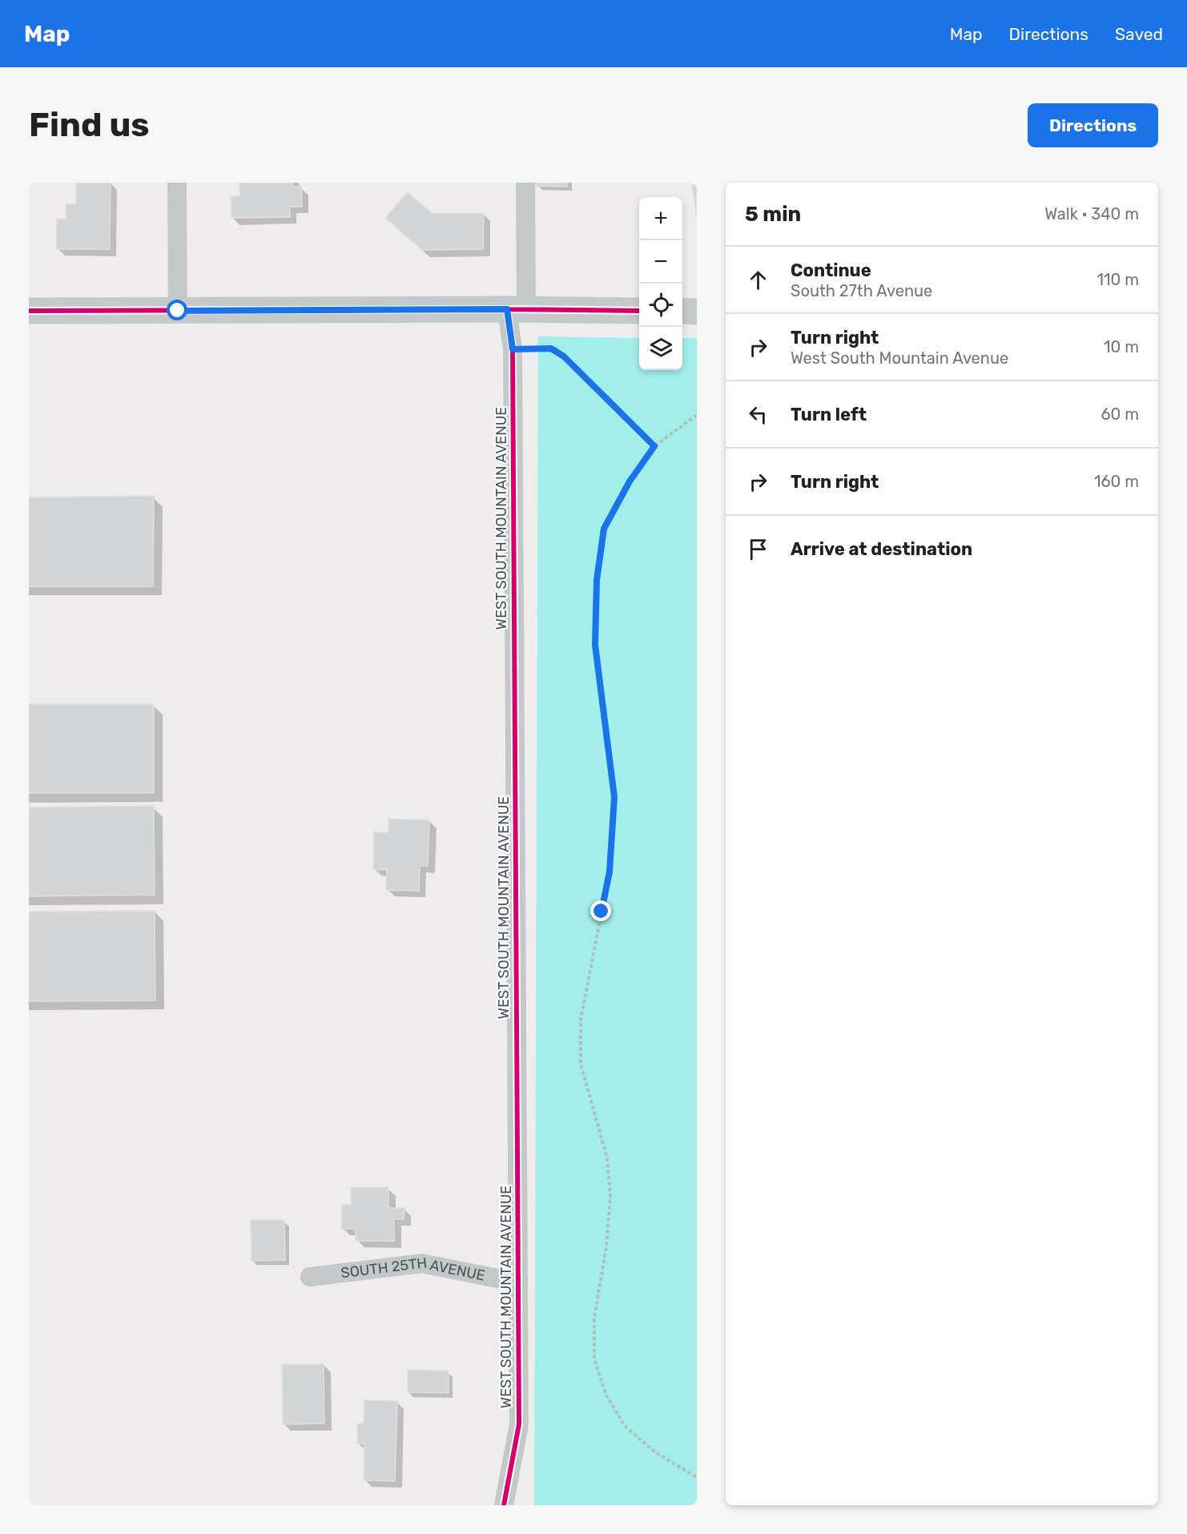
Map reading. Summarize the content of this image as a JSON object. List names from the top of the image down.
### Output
{
  "streets": {
    "street": ["WEST SOUTH MOUNTAIN AVENUE", "SOUTH 25TH AVENUE"]
  },
  "crossings": [
    ["WEST SOUTH MOUNTAIN AVENUE", "SOUTH 25TH AVENUE"]
  ],
  "page": {
    "header": "Map",
    "nav": ["Map", "Directions", "Saved"],
    "buttons": "Directions",
    "title": "Find us",
    "heading": ["5 min", "Walk · 340 m"],
    "map_buttons": ["+", "−"],
    "list": [
      ["Continue", "South 27th Avenue", "110 m"],
      ["Turn right", "West South Mountain Avenue", "10 m"],
      ["Turn left", "60 m"],
      ["Turn right", "160 m"],
      "Arrive at destination"
    ]
  }
}
